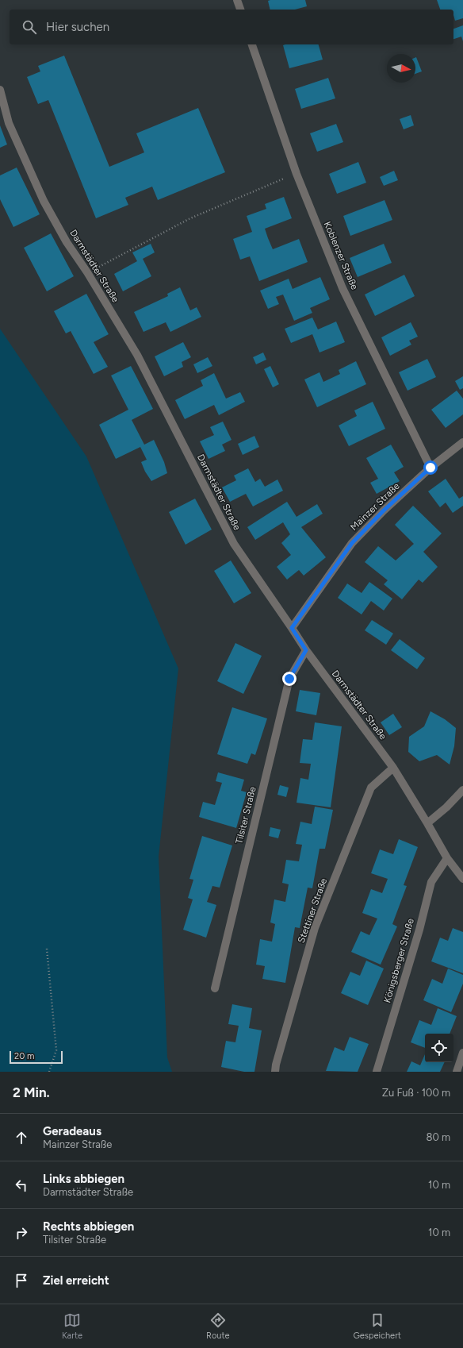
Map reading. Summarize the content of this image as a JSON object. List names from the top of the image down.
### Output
{
  "streets": {
    "street": [
      "Koblenzer Straße",
      "Darmstädter Straße",
      "Mainzer Straße",
      "Tilsiter Straße",
      "Stettiner Straße",
      "Königsberger Straße"
    ]
  },
  "crossings": [
    ["Koblenzer Straße", "Mainzer Straße"],
    ["Darmstädter Straße", "Mainzer Straße"],
    ["Darmstädter Straße", "Tilsiter Straße"],
    ["Darmstädter Straße", "Stettiner Straße"],
    ["Darmstädter Straße", "Königsberger Straße"]
  ],
  "scale_bar": "20 m",
  "north": "right",
  "page": {
    "search": "Hier suchen",
    "scale": "20 m",
    "heading": ["2 Min.", "Zu Fuß · 100 m"],
    "list": [
      ["Geradeaus", "Mainzer Straße", "80 m"],
      ["Links abbiegen", "Darmstädter Straße", "10 m"],
      ["Rechts abbiegen", "Tilsiter Straße", "10 m"],
      "Ziel erreicht"
    ],
    "nav": ["Karte", "Route", "Gespeichert"]
  }
}
